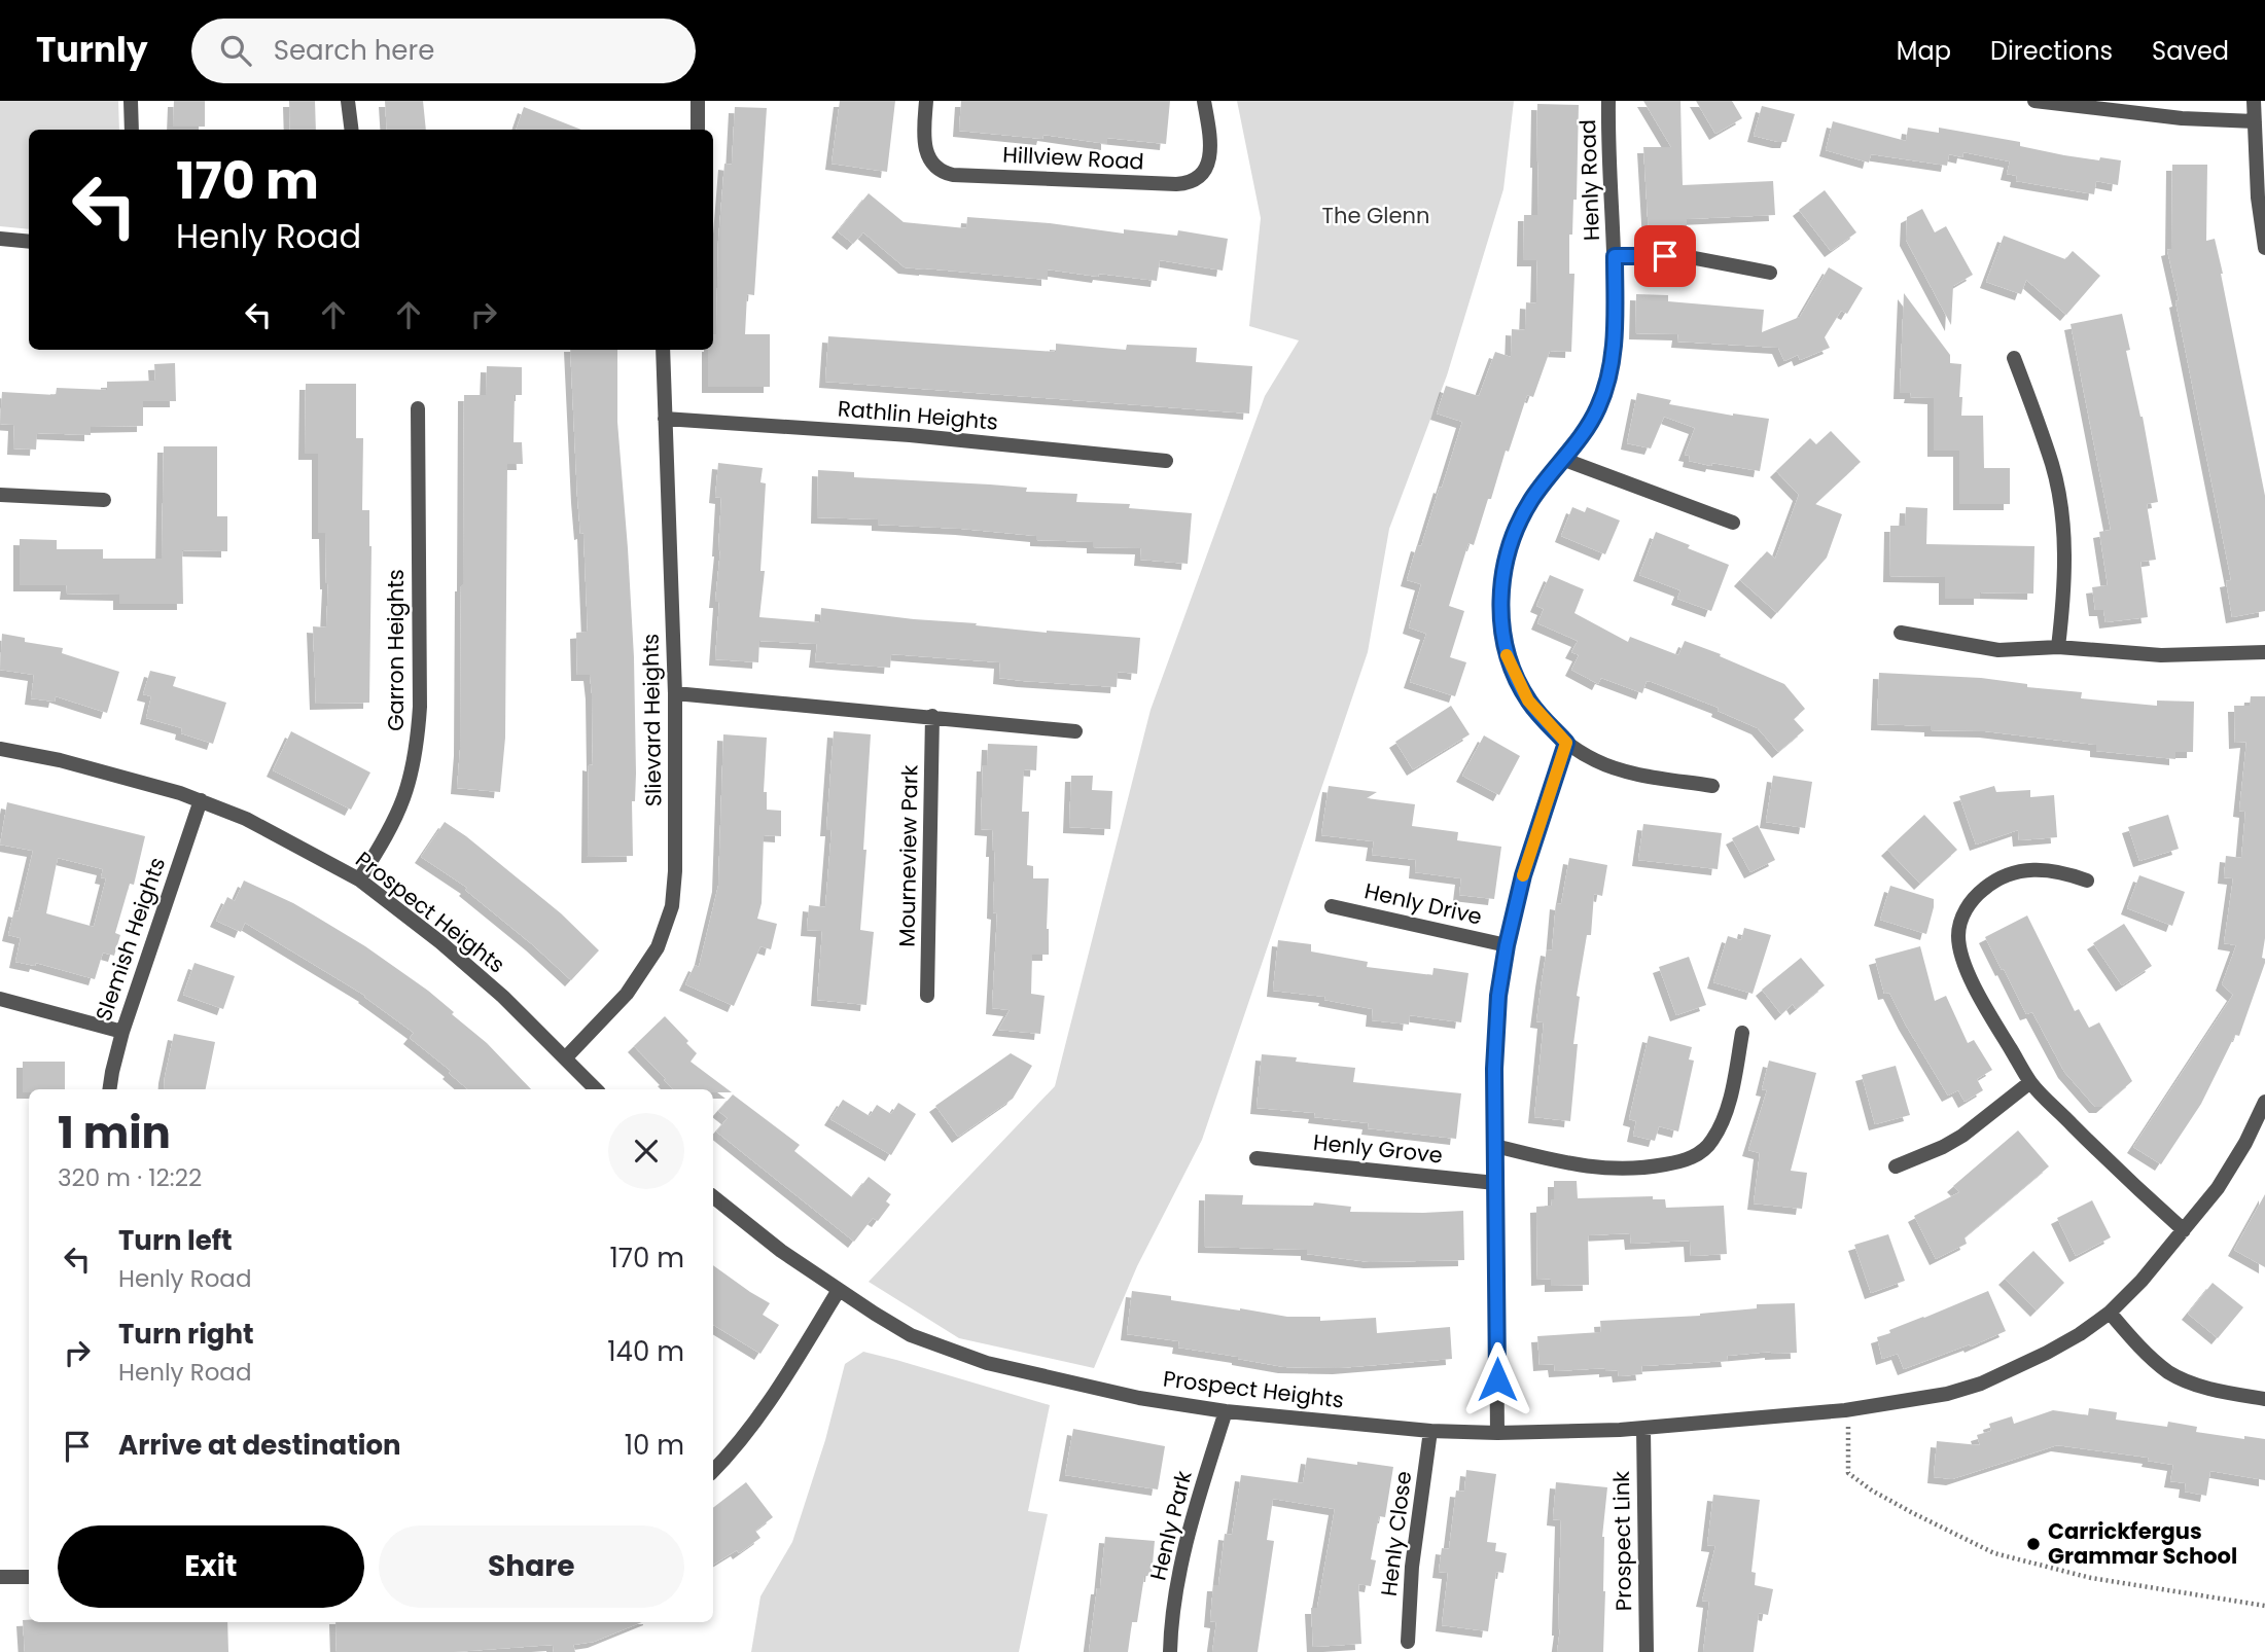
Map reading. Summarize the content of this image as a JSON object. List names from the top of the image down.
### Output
{
  "streets": {
    "street": [
      "Hillview Road",
      "Henly Road",
      "Rathlin Heights",
      "Garron Heights",
      "Slievard Heights",
      "Mourneview Park",
      "Henly Drive",
      "Prospect Heights",
      "Slemish Heights",
      "Henly Grove",
      "Henly Park",
      "Henly Close",
      "Prospect Link"
    ]
  },
  "crossings": [
    ["Rathlin Heights", "Slievard Heights"],
    ["Garron Heights", "Prospect Heights"],
    ["Slievard Heights", "Prospect Heights"],
    ["Prospect Heights", "Slemish Heights"],
    ["Prospect Heights", "Henly Park"],
    ["Prospect Heights", "Henly Close"],
    ["Prospect Heights", "Prospect Link"]
  ],
  "parks": ["The Glenn"],
  "places": ["Carrickfergus Grammar School"],
  "page": {
    "header": "Turnly",
    "search": "Search here",
    "nav": ["Map", "Directions", "Saved"],
    "turn": ["170 m", "Henly Road"],
    "heading": ["1 min", "320 m · 12:22"],
    "list": [
      {
        "name": "Turn left",
        "note": "Henly Road",
        "value": "170 m"
      },
      {
        "name": "Turn right",
        "note": "Henly Road",
        "value": "140 m"
      },
      {
        "name": "Arrive at destination",
        "value": "10 m"
      }
    ],
    "buttons": ["Exit", "Share"]
  }
}
